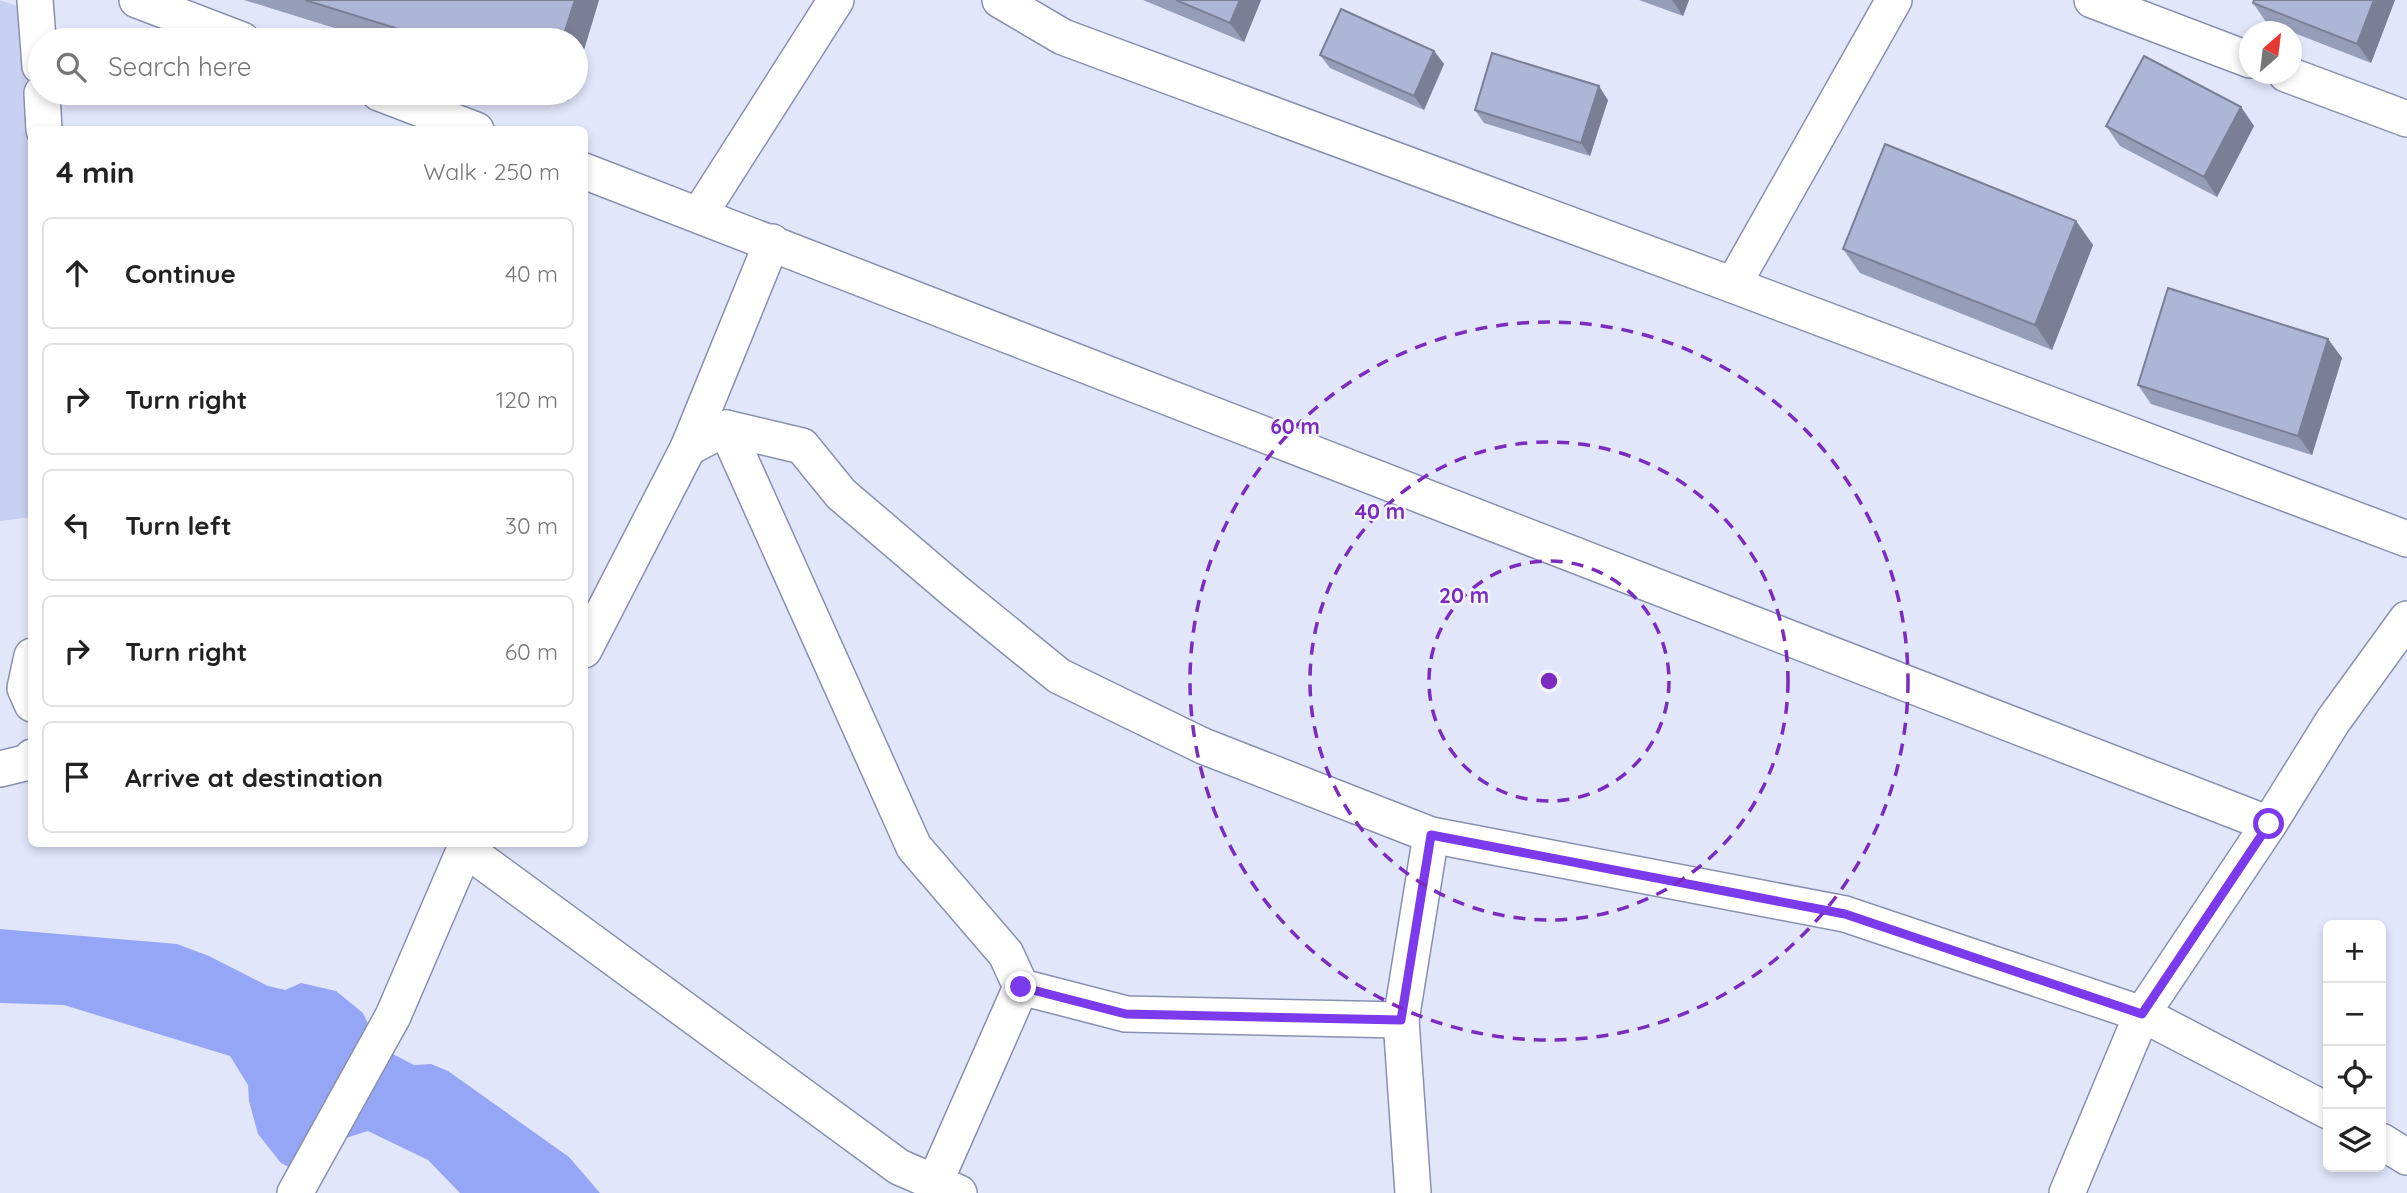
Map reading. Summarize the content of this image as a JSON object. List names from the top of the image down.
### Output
{
  "north": "top right",
  "page": {
    "search": "Search here",
    "heading": ["4 min", "Walk · 250 m"],
    "list": [
      ["Continue", "40 m"],
      ["Turn right", "120 m"],
      ["Turn left", "30 m"],
      ["Turn right", "60 m"],
      "Arrive at destination"
    ],
    "map_buttons": ["+", "−"]
  },
  "rings": ["60 m", "40 m", "20 m"]
}
